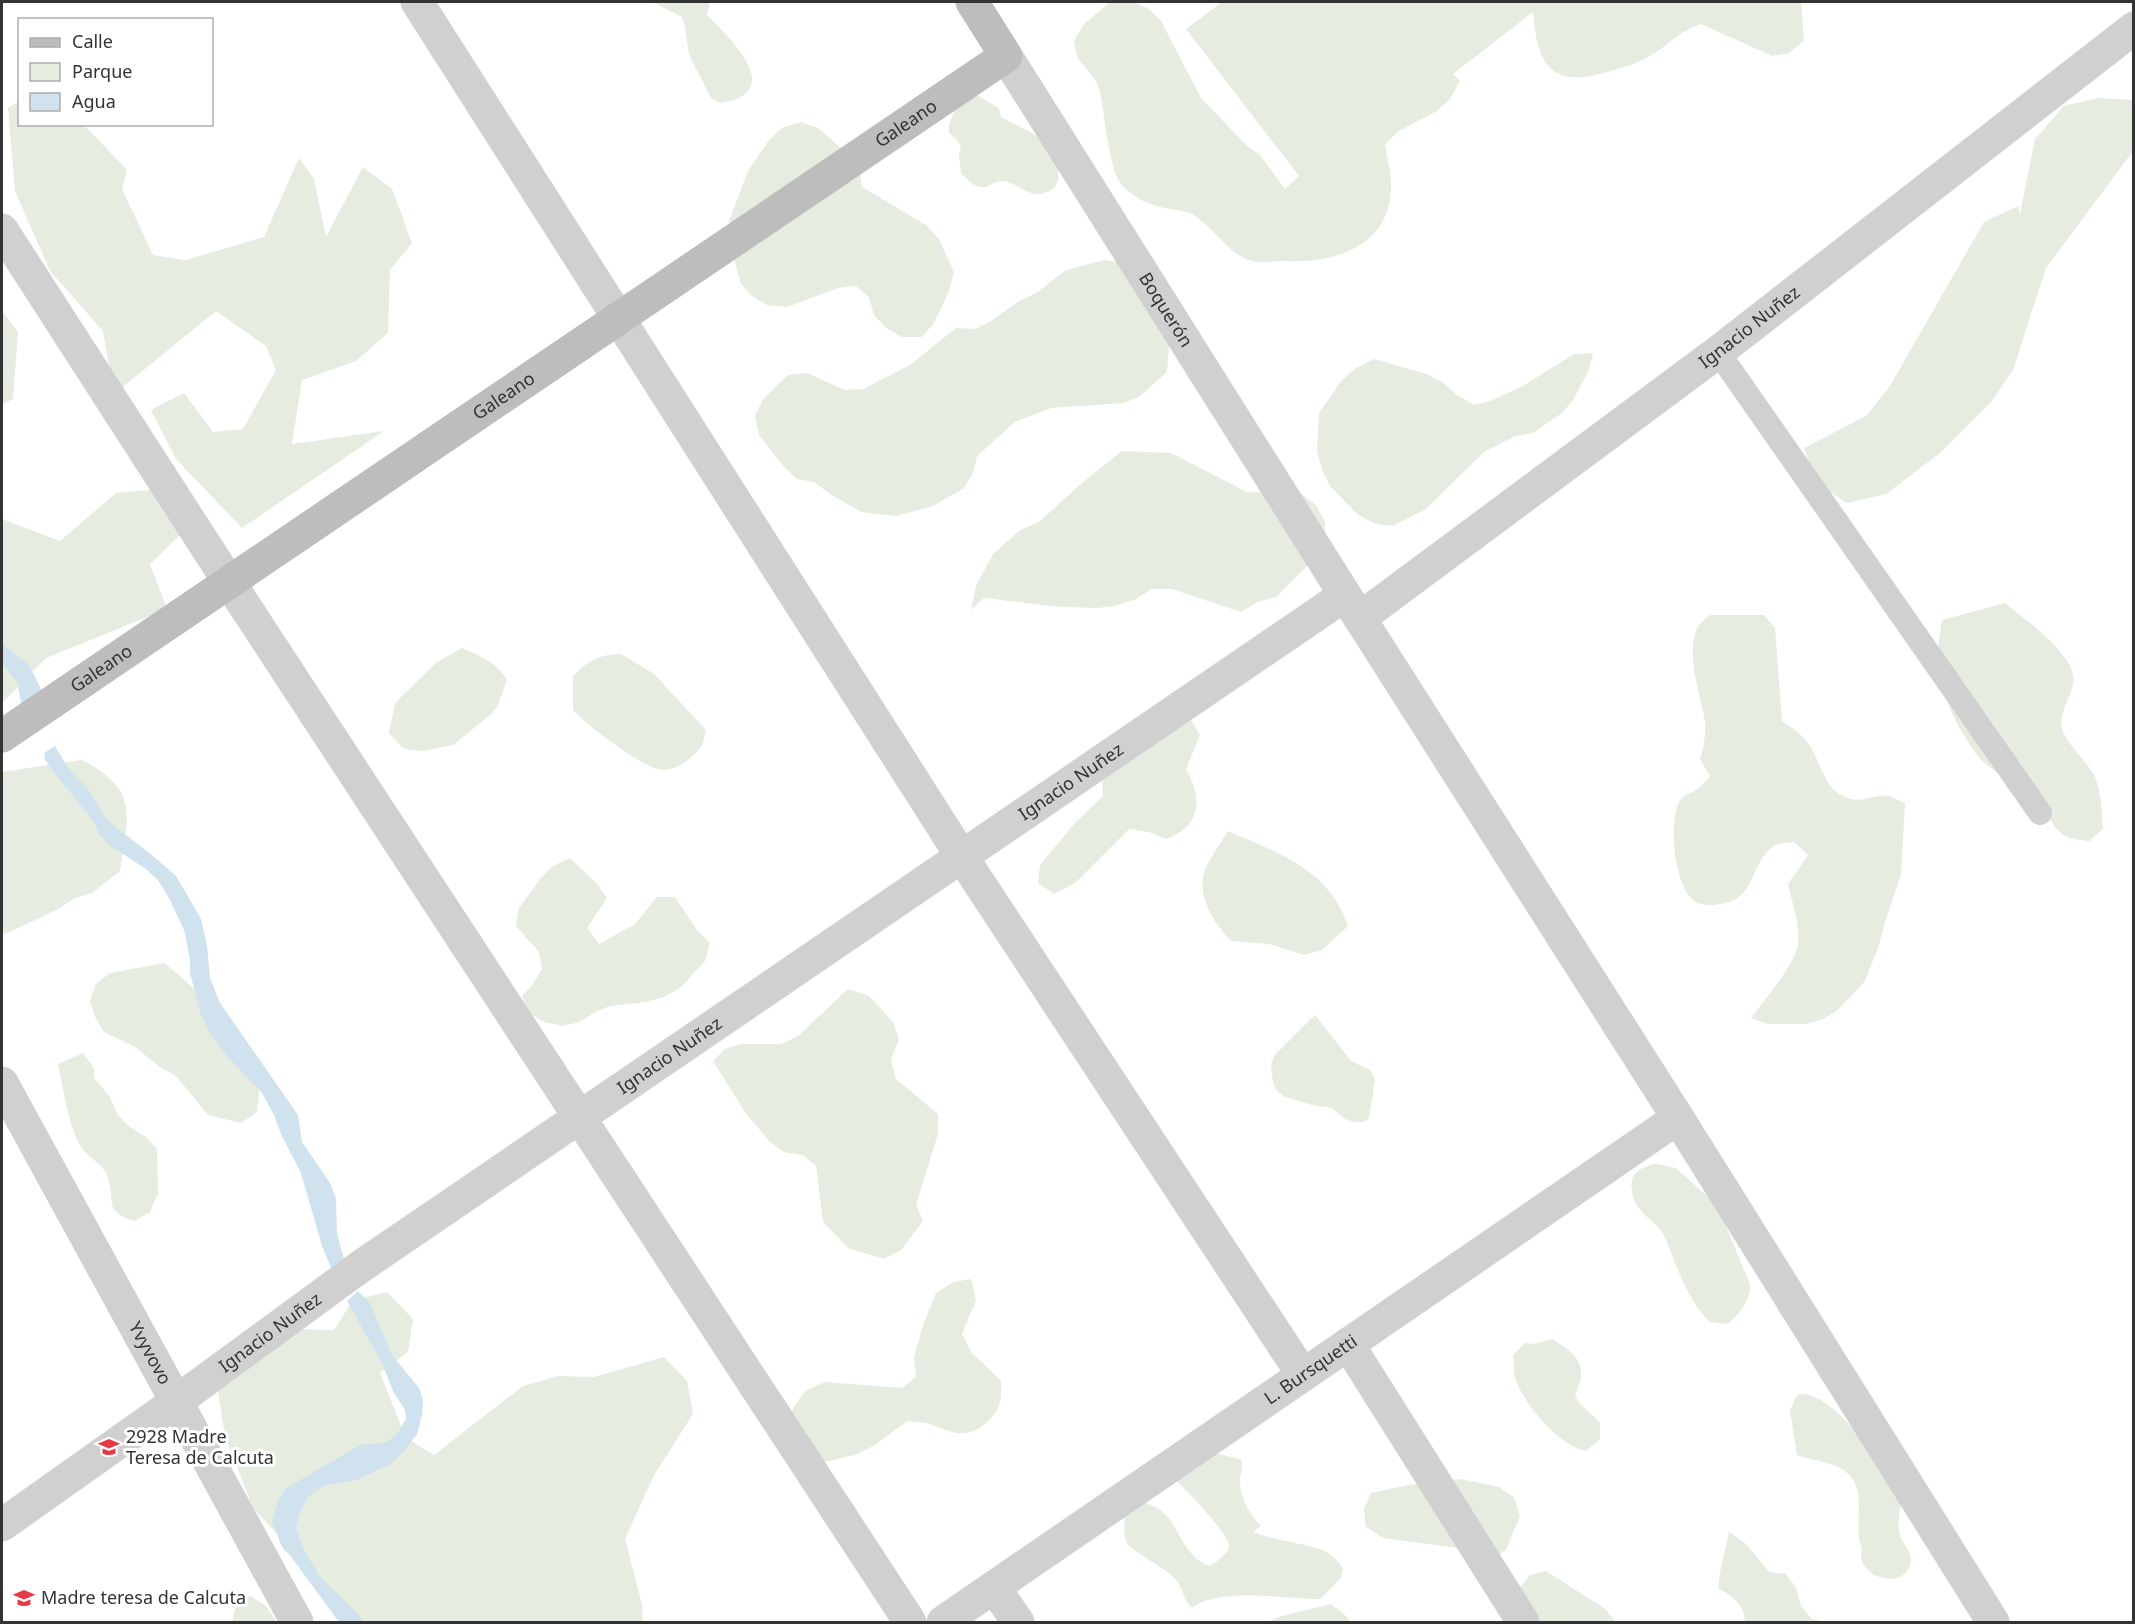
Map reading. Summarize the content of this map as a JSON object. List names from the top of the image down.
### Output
{
  "streets": {
    "street": [
      "Galeano",
      "Boquerón",
      "Ignacio Nuñez",
      "Yvyvovo",
      "L. Bursquetti"
    ]
  },
  "crossings": [
    ["Galeano", "Boquerón"],
    ["Boquerón", "Ignacio Nuñez"],
    ["Boquerón", "L. Bursquetti"],
    ["Ignacio Nuñez", "Yvyvovo"]
  ],
  "places": {
    "school or university": ["2928 Madre Teresa de Calcuta", "Madre teresa de Calcuta"]
  },
  "legend": ["Calle", "Parque", "Agua"]
}
